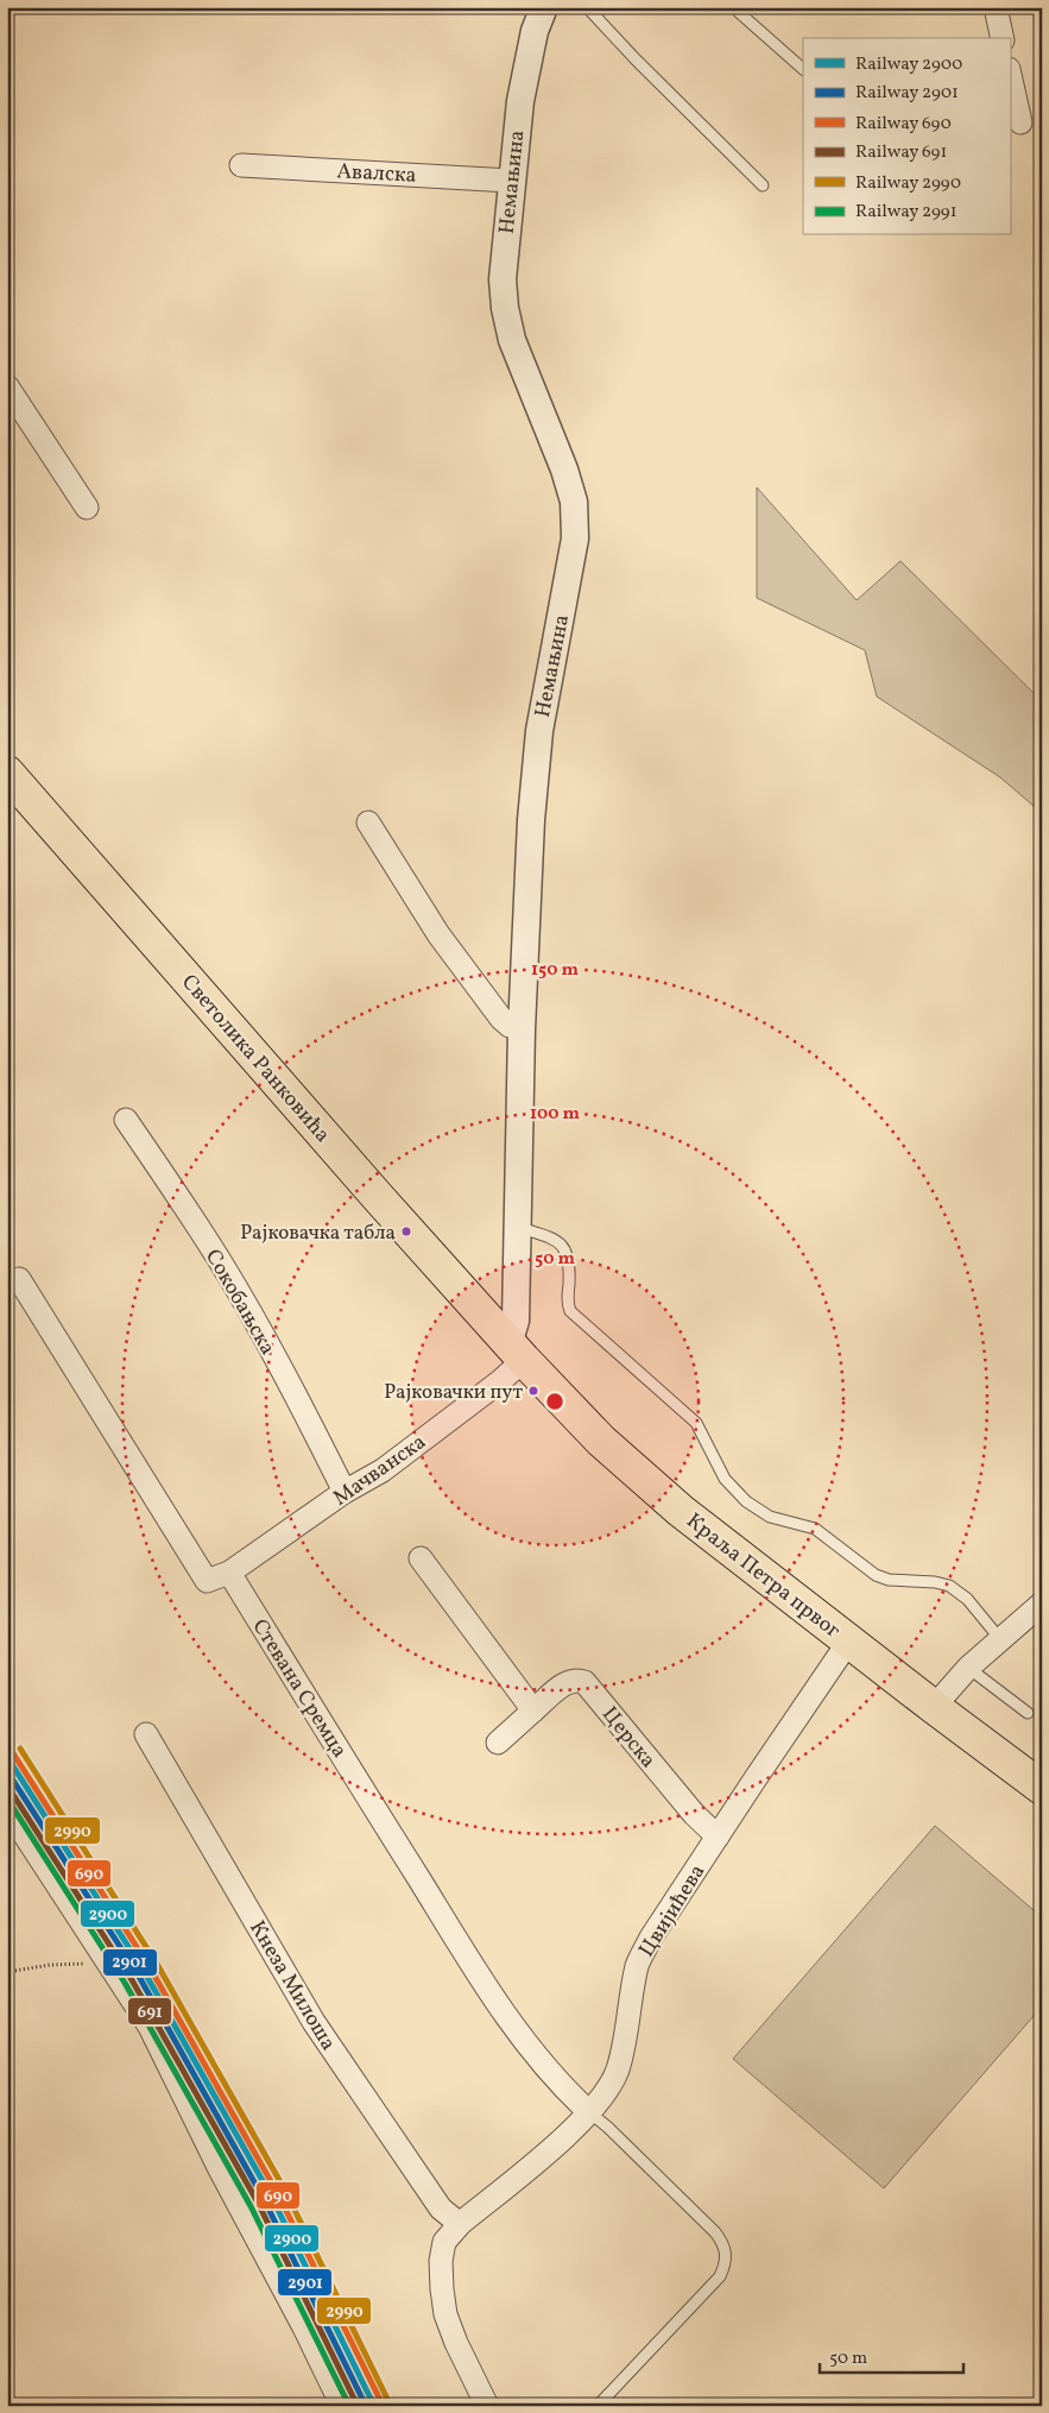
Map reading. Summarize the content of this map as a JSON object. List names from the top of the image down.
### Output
{
  "streets": {
    "main road": ["Светолика Ранковића", "Краља Петра првог"],
    "street": [
      "Авалска",
      "Немањина",
      "Сокобањска",
      "Мачванска",
      "Стевана Сремца",
      "Церска",
      "Цвијићева",
      "Кнеза Милоша"
    ]
  },
  "crossings": [
    ["Авалска", "Немањина"],
    ["Немањина", "Светолика Ранковића"],
    ["Немањина", "Мачванска"],
    ["Немањина", "Краља Петра првог"],
    ["Светолика Ранковића", "Мачванска"],
    ["Светолика Ранковића", "Краља Петра првог"],
    ["Сокобањска", "Мачванска"],
    ["Мачванска", "Краља Петра првог"],
    ["Мачванска", "Стевана Сремца"],
    ["Краља Петра првог", "Цвијићева"],
    ["Стевана Сремца", "Цвијићева"],
    ["Церска", "Цвијићева"],
    ["Цвијићева", "Кнеза Милоша"]
  ],
  "places": ["Рајковачка табла", "Рајковачки пут"],
  "lines": [
    "rail line 2990",
    "rail line 690",
    "rail line 2900",
    "rail line 2901",
    "rail line 691",
    "rail line 2991"
  ],
  "legend": [
    "Railway 2900",
    "Railway 2901",
    "Railway 690",
    "Railway 691",
    "Railway 2990",
    "Railway 2991"
  ],
  "scale_bar": "50 m",
  "rings": ["150 m", "100 m", "50 m"]
}
